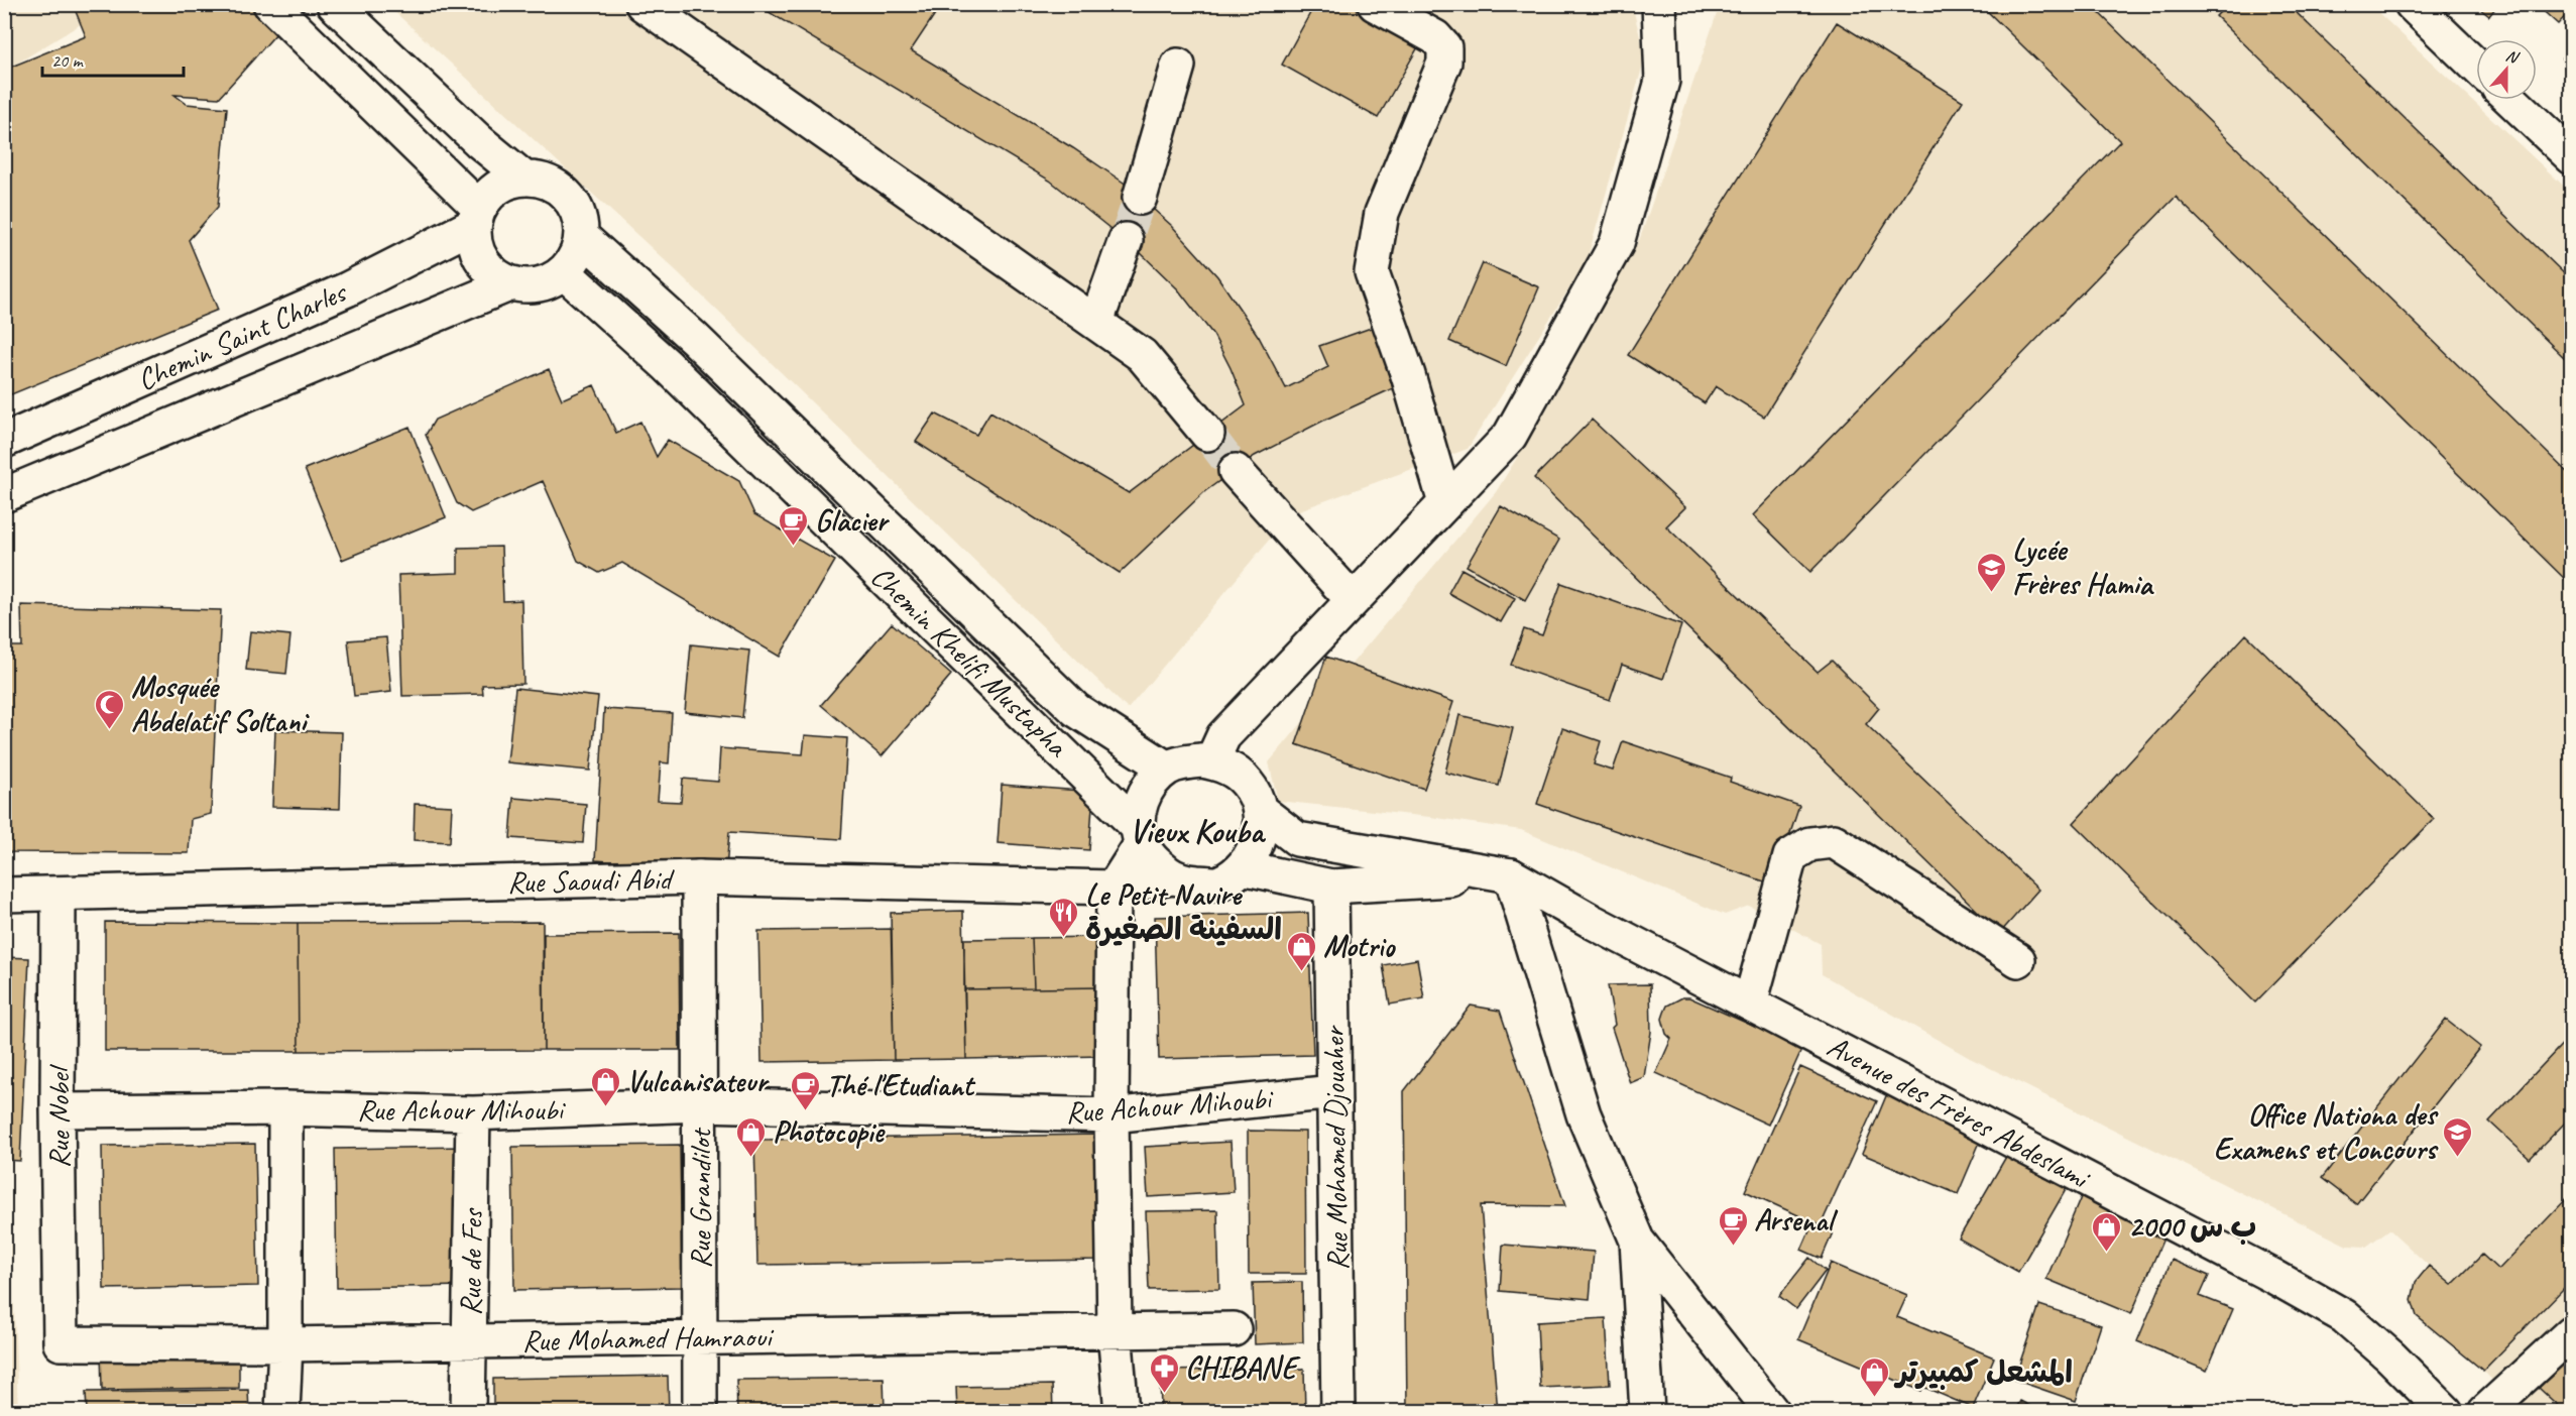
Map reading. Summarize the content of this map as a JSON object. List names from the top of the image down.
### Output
{
  "streets": {
    "street": [
      "Chemin Saint Charles",
      "Chemin Khelifi Mustapha",
      "Rue Saoudi Abid",
      "Rue Achour Mihoubi",
      "Avenue des Frères Abdeslami",
      "Rue Nobel",
      "Rue Mohamed Djouaher",
      "Rue Grandilot",
      "Rue de Fes",
      "Rue Mohamed Hamraoui"
    ]
  },
  "crossings": [
    ["Chemin Saint Charles", "Chemin Khelifi Mustapha"],
    ["Chemin Khelifi Mustapha", "Rue Saoudi Abid"],
    ["Rue Saoudi Abid", "Rue Nobel"],
    ["Rue Saoudi Abid", "Rue Grandilot"],
    ["Rue Achour Mihoubi", "Rue Nobel"],
    ["Rue Achour Mihoubi", "Rue Mohamed Djouaher"],
    ["Rue Achour Mihoubi", "Rue Grandilot"],
    ["Rue Achour Mihoubi", "Rue de Fes"],
    ["Rue Nobel", "Rue Mohamed Hamraoui"],
    ["Rue Grandilot", "Rue Mohamed Hamraoui"],
    ["Rue de Fes", "Rue Mohamed Hamraoui"]
  ],
  "districts": ["Vieux Kouba"],
  "places": {
    "cafe": ["Glacier", "Thé l'Etudiant", "Arsenal"],
    "school or university": ["Lycée Frères Hamia", "Office Nationa des Examens et Concours"],
    "mosque": ["Mosquée Abdelatif Soltani"],
    "restaurant": ["Le Petit Navire السفينة الصغيرة"],
    "shop": [
      "Motrio",
      "Vulcanisateur",
      "Photocopie",
      "ب س 2000",
      "المشعل كمبيرتر"
    ],
    "pharmacy": ["CHIBANE"]
  },
  "scale_bar": "20 m",
  "north": "top"
}
